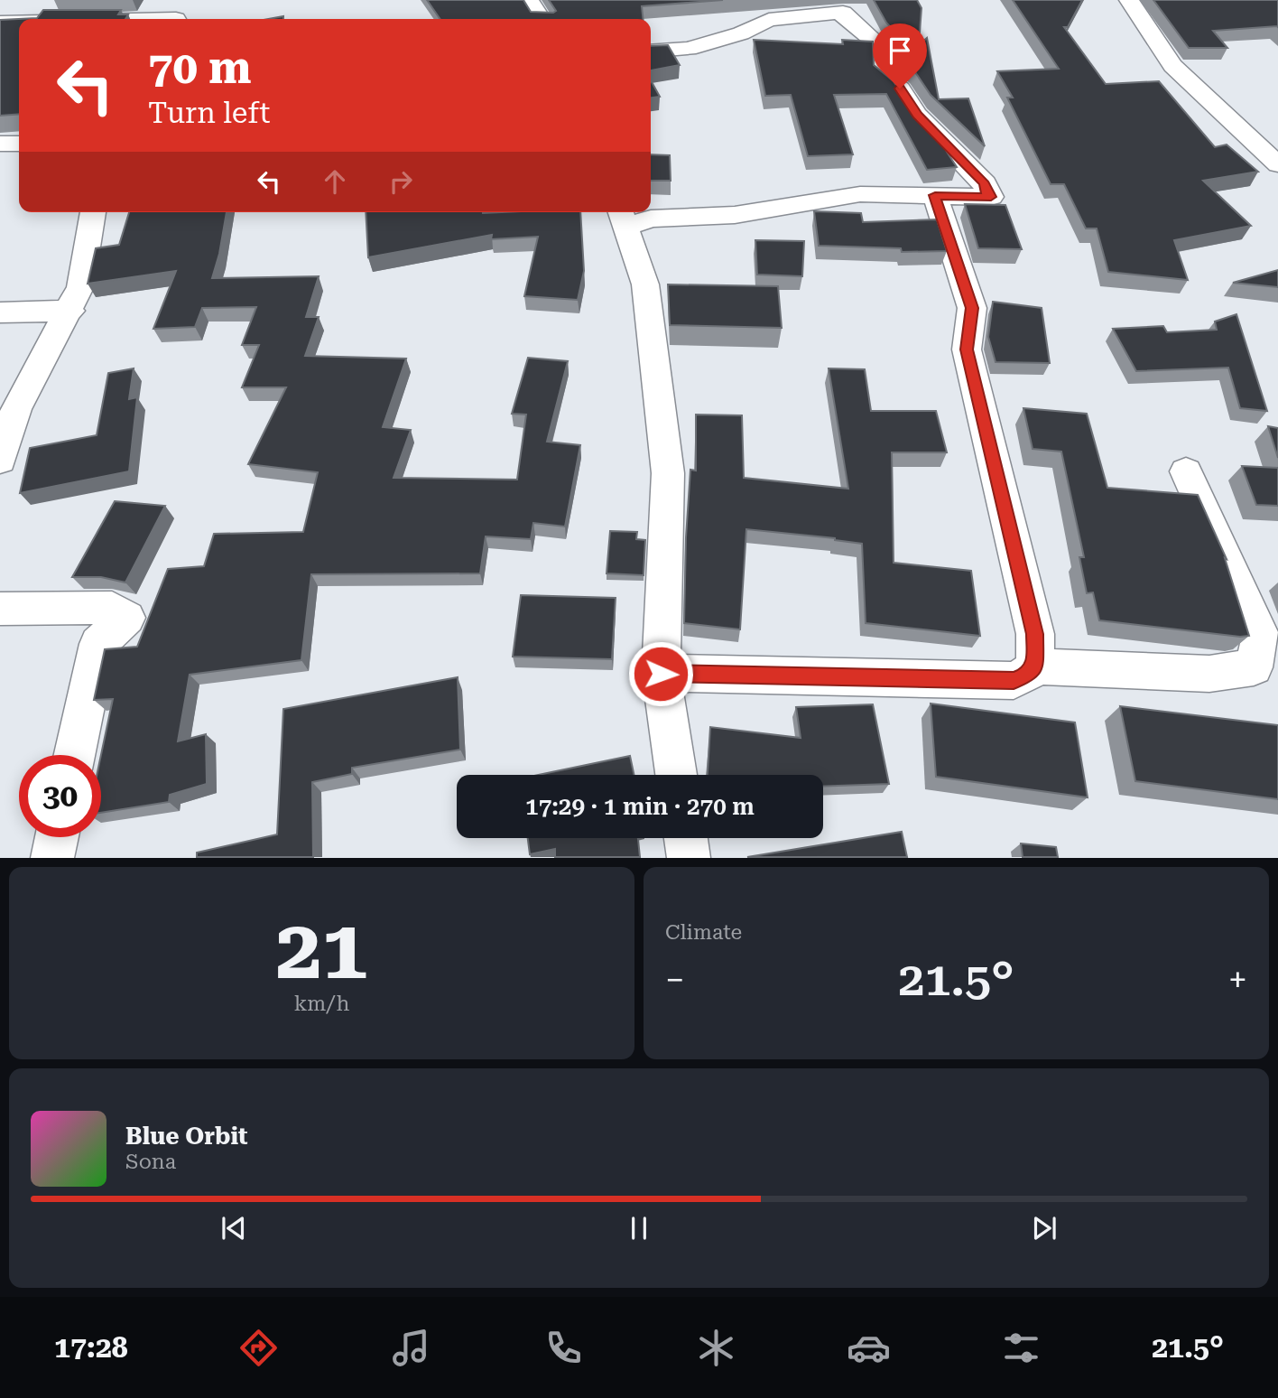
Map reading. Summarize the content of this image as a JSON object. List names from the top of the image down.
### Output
{
  "page": {
    "turn": ["70 m", "Turn left"],
    "limit": "30",
    "trip": "17:29 · 1 min · 270 m",
    "tile": [
      ["21", "km/h"],
      "Climate"
    ],
    "heat": ["−", "21.5°", "+"],
    "song": ["Blue Orbit", "Sona"],
    "tabs": ["17:28", "21.5°"]
  }
}
